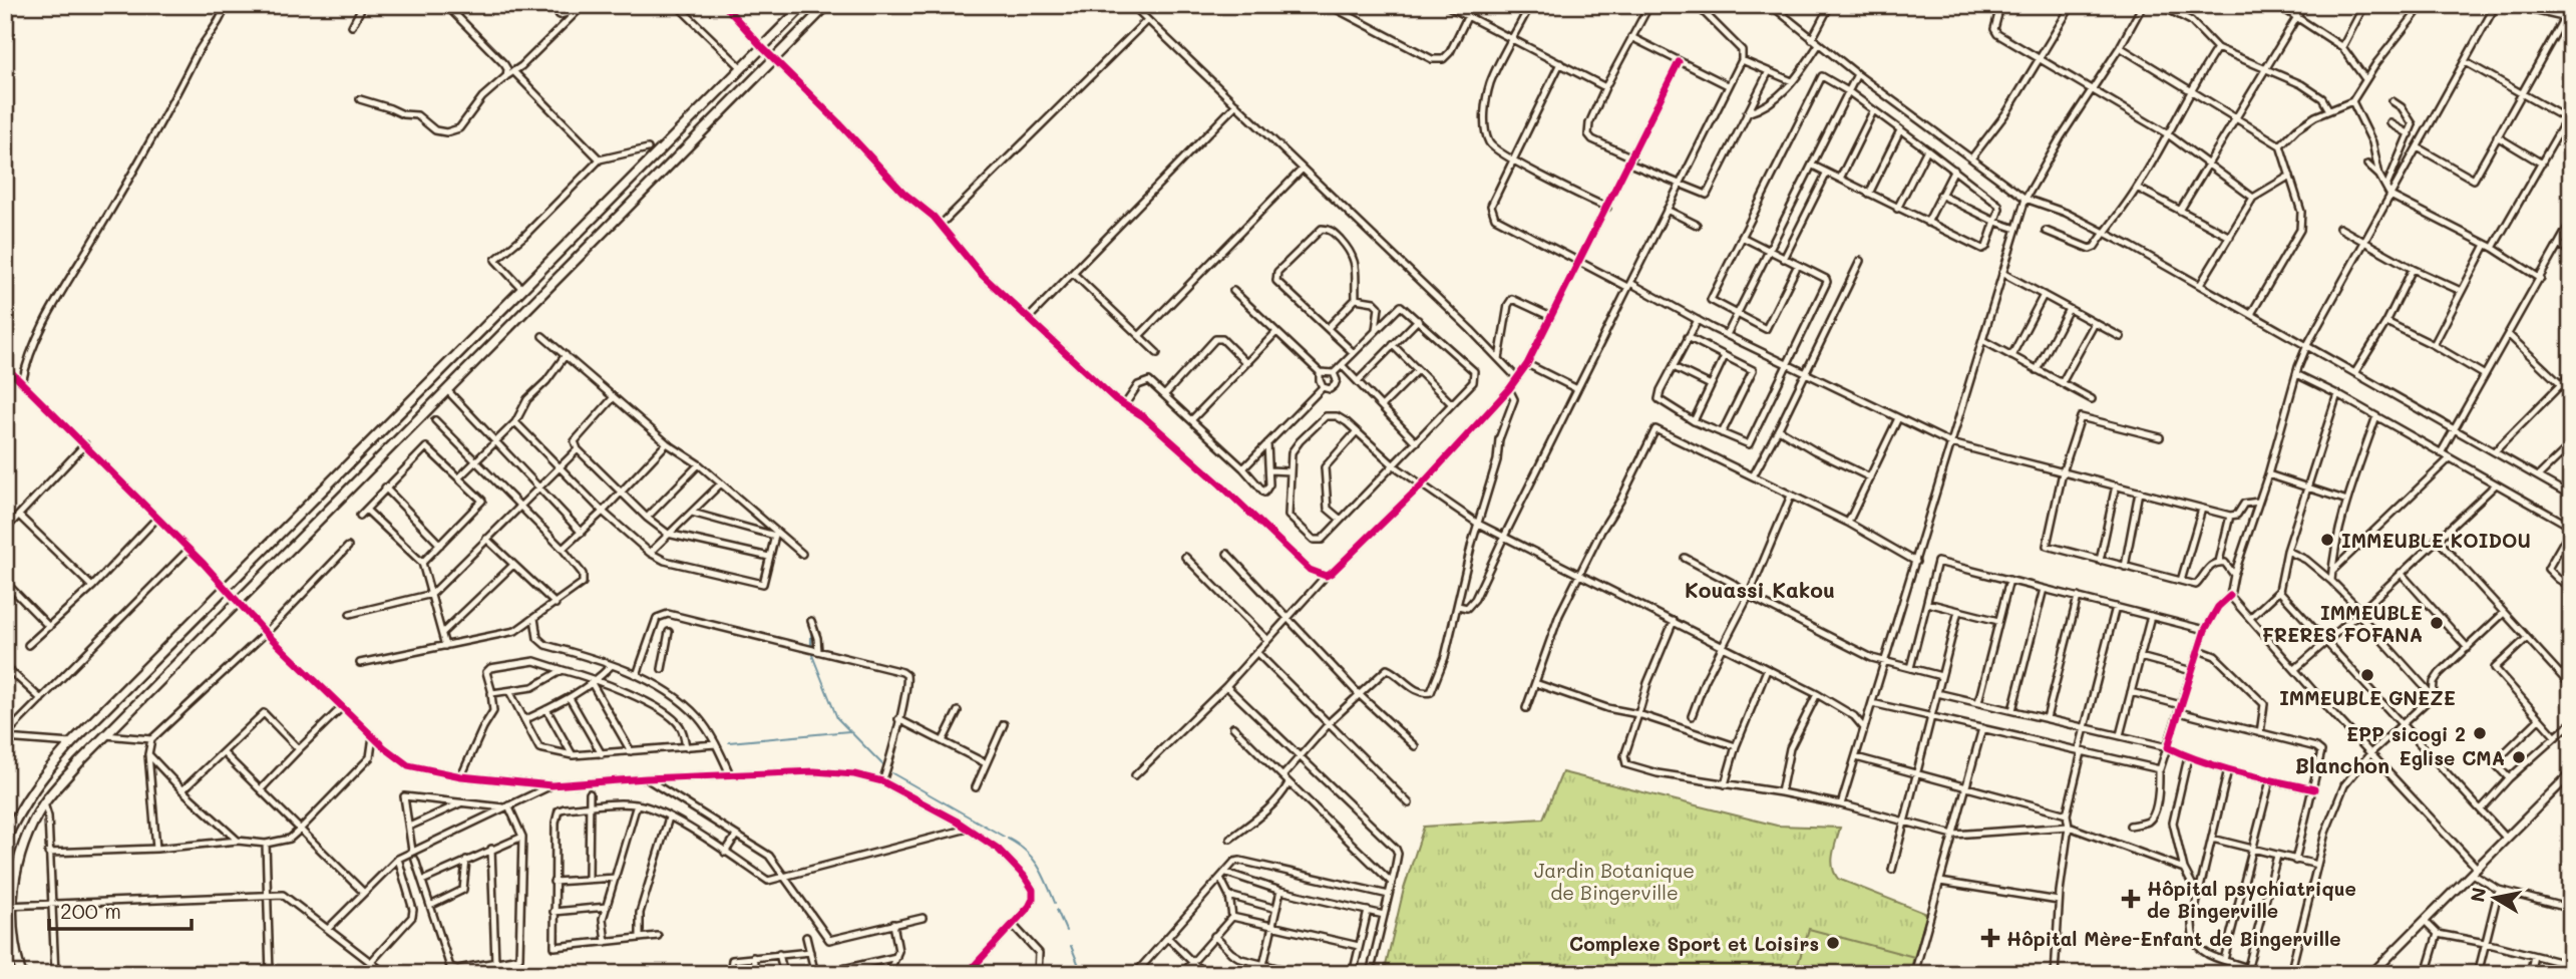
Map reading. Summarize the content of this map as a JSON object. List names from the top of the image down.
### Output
{
  "districts": ["Kouassi Kakou", "Blanchon"],
  "parks": ["Jardin Botanique de Bingerville"],
  "places": {
    "other": [
      "IMMEUBLE KOIDOU",
      "IMMEUBLE FRERES FOFANA",
      "IMMEUBLE GNEZE",
      "EPP sicogi 2",
      "Eglise CMA",
      "Complexe Sport et Loisirs"
    ],
    "health": ["Hôpital psychiatrique de Bingerville", "Hôpital Mère-Enfant de Bingerville"]
  },
  "scale_bar": "200 m",
  "north": "left"
}
